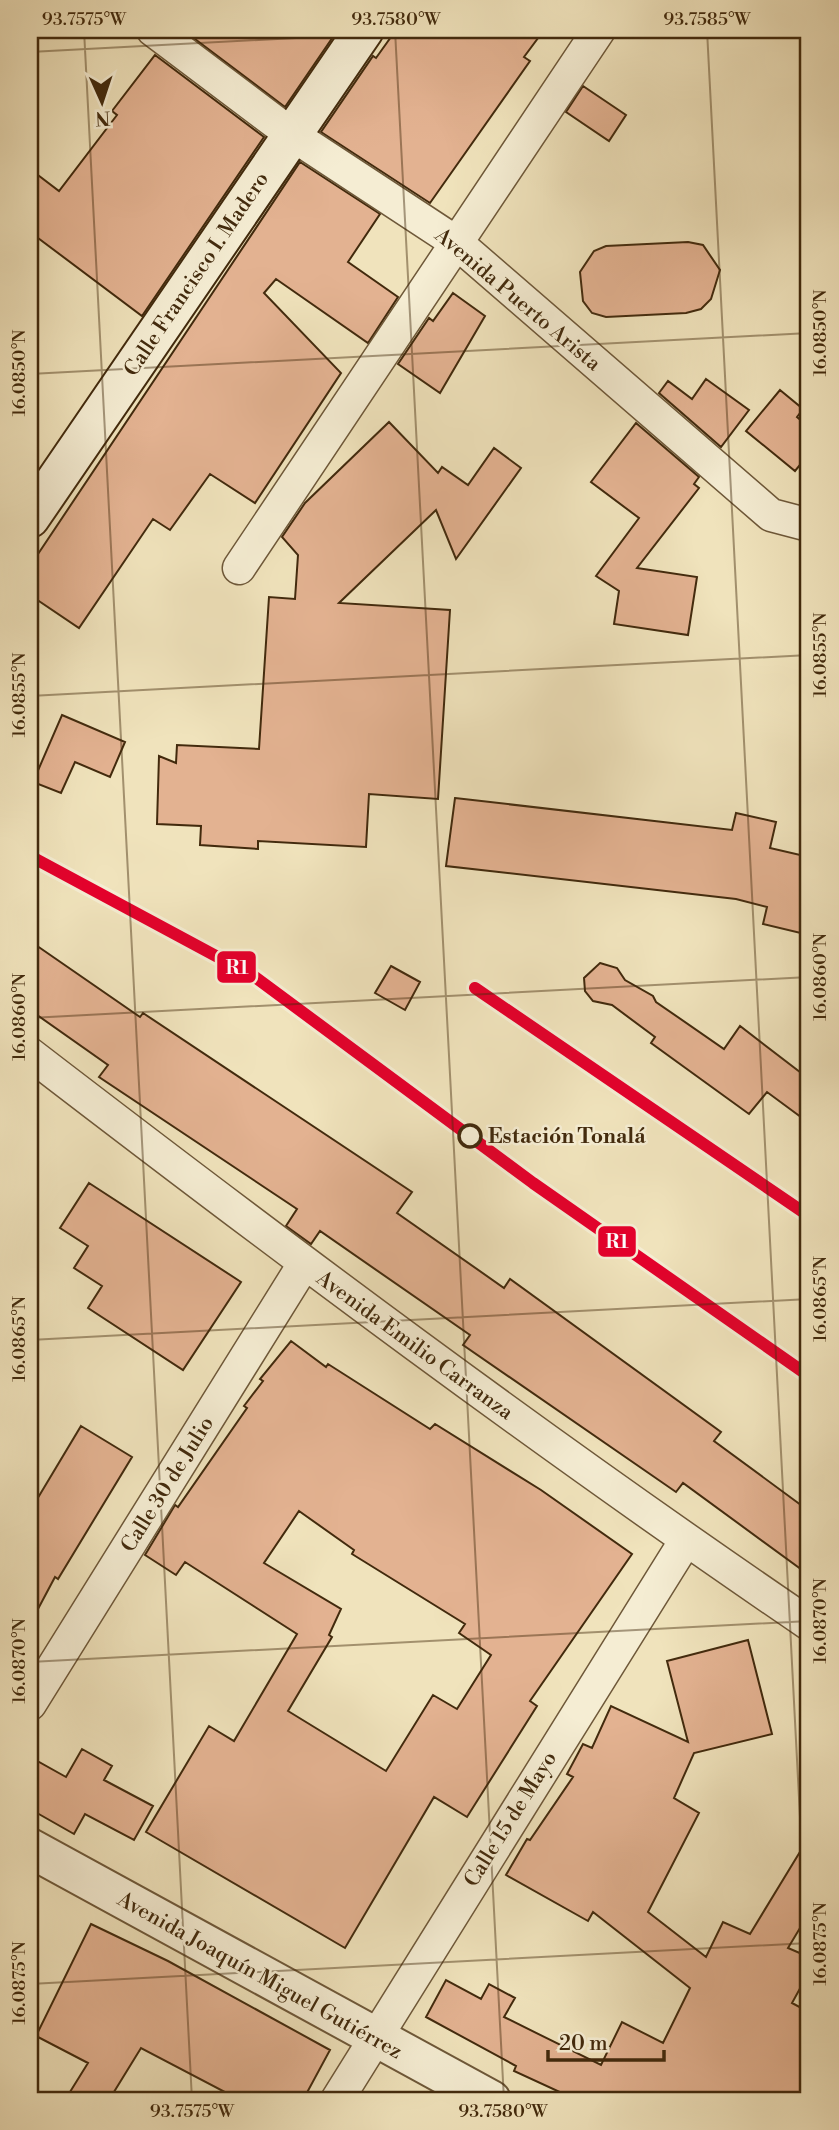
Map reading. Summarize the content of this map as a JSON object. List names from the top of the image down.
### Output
{
  "streets": {
    "main road": ["Calle Francisco I. Madero", "Avenida Joaquín Miguel Gutiérrez"],
    "street": [
      "Avenida Puerto Arista",
      "Avenida Emilio Carranza",
      "Calle 30 de Julio",
      "Calle 15 de Mayo"
    ]
  },
  "crossings": [
    ["Calle Francisco I. Madero", "Avenida Puerto Arista"],
    ["Avenida Emilio Carranza", "Calle 30 de Julio"],
    ["Avenida Emilio Carranza", "Calle 15 de Mayo"],
    ["Calle 15 de Mayo", "Avenida Joaquín Miguel Gutiérrez"]
  ],
  "places": ["Estación Tonalá"],
  "lines": ["transit line R1"],
  "scale_bar": "20 m",
  "north": "bottom",
  "coordinates": [
    "93.7575°W",
    "93.7580°W",
    "93.7585°W",
    "16.0850°N",
    "16.0855°N",
    "16.0860°N",
    "16.0865°N",
    "16.0870°N",
    "16.0875°N"
  ]
}
